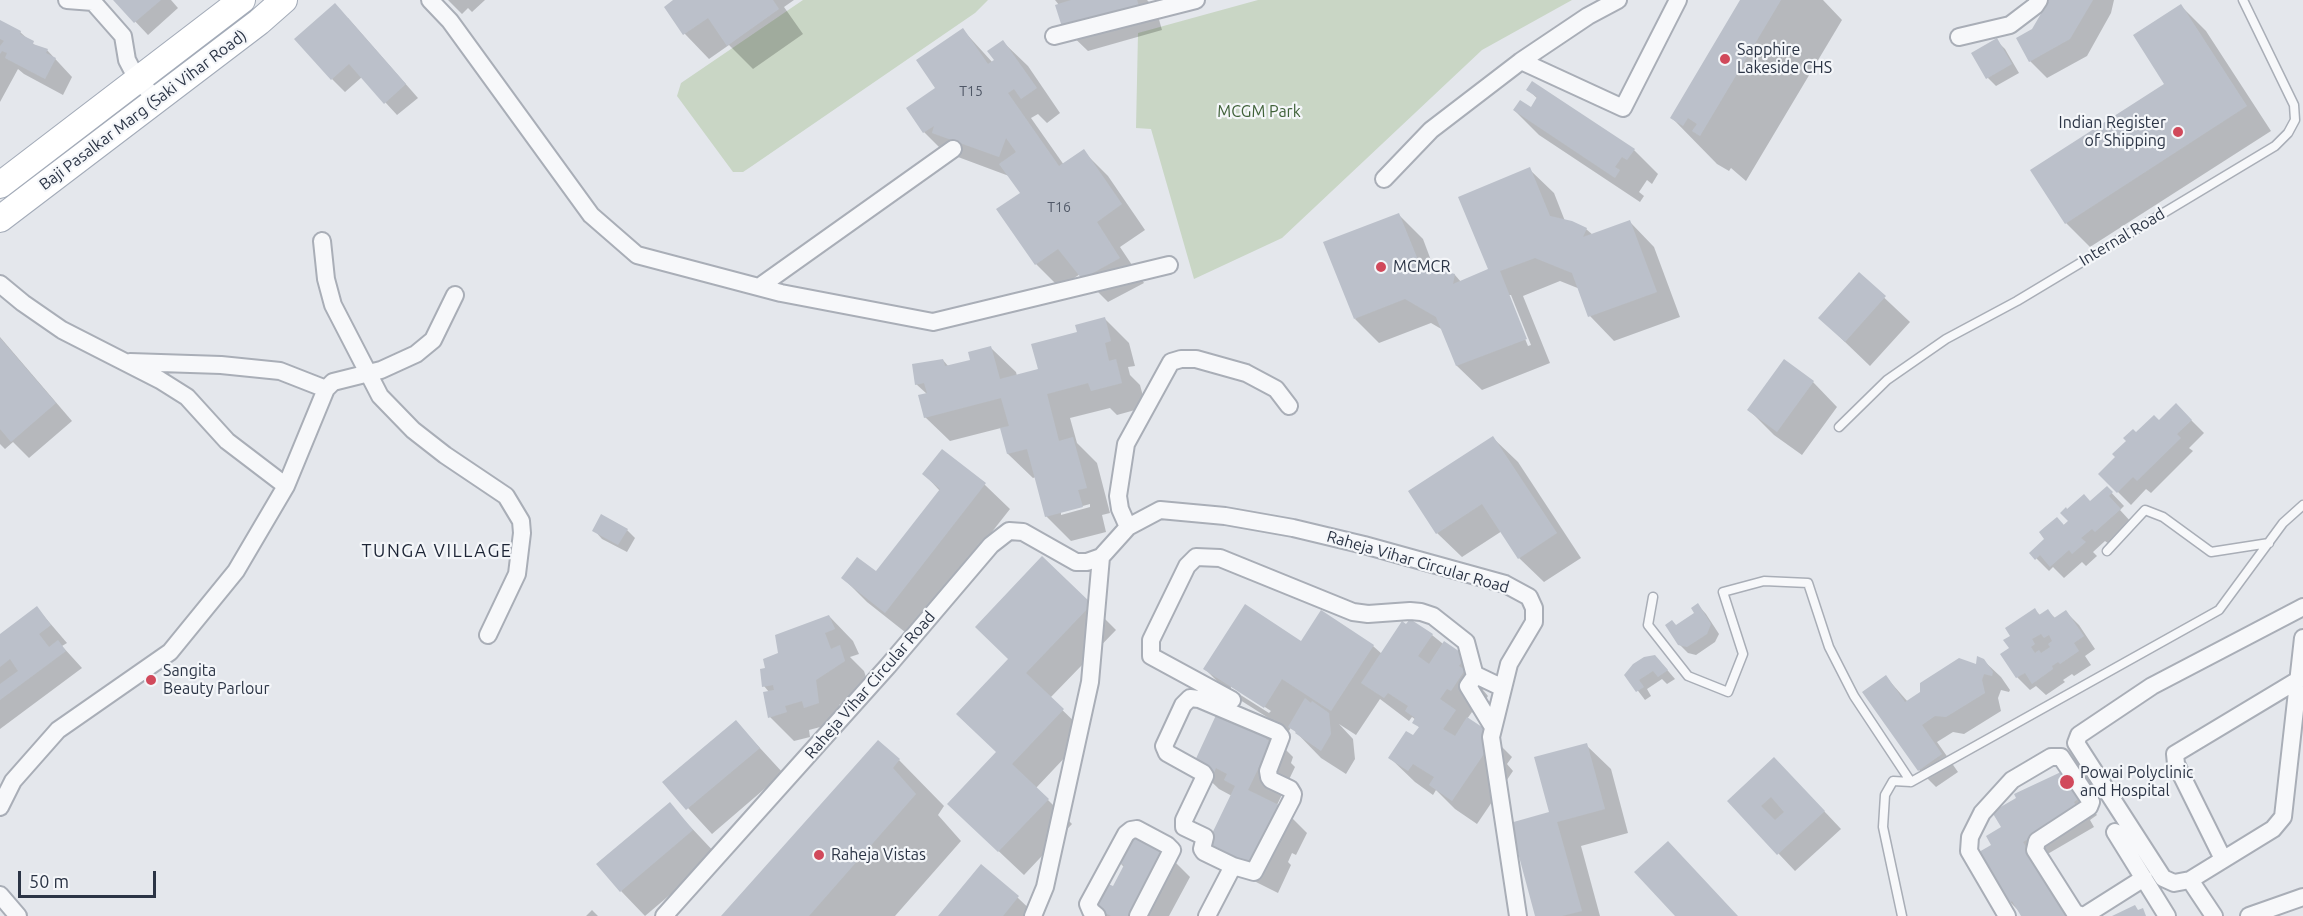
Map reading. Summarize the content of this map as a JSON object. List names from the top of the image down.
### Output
{
  "streets": {
    "main road": ["Baji Pasalkar Marg (Saki Vihar Road)"],
    "street": ["Raheja Vihar Circular Road"],
    "lane": ["Internal Road"]
  },
  "districts": ["TUNGA VILLAGE"],
  "parks": ["MCGM Park"],
  "places": [
    "Sapphire Lakeside CHS",
    "Indian Register of Shipping",
    "MCMCR",
    "Sangita Beauty Parlour",
    "Powai Polyclinic and Hospital",
    "Raheja Vistas"
  ],
  "house_numbers": ["T15", "T16"],
  "scale_bar": "50 m"
}
